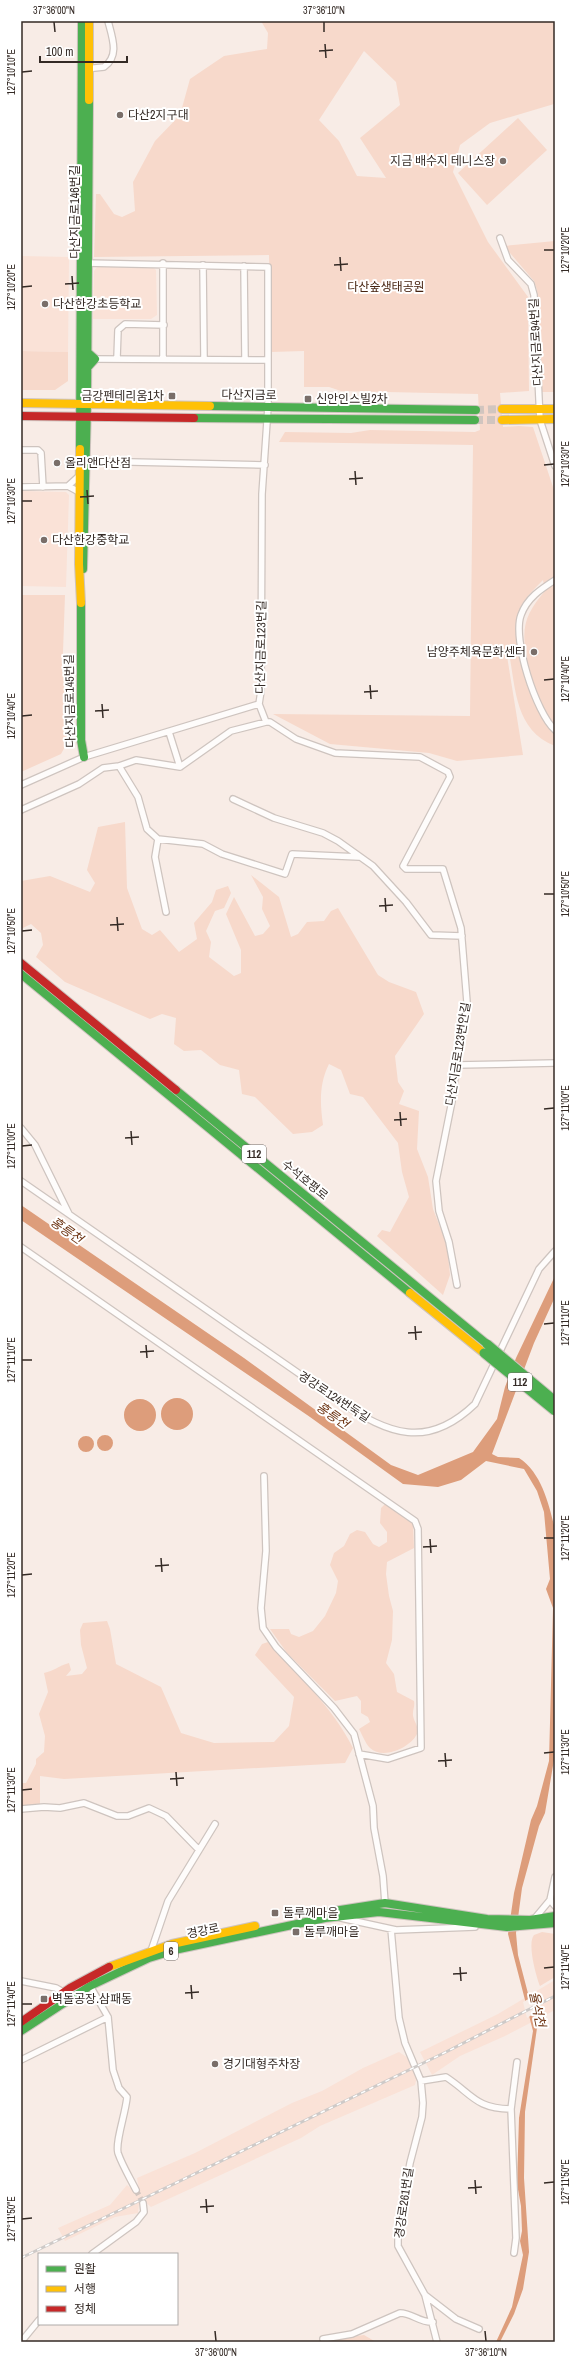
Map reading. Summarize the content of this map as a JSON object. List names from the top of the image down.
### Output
{
  "streets": {
    "main road": [
      "다산지금로146번길",
      "다산지금로",
      "다산지금로145번길",
      "112",
      "수석호평로",
      "경강로",
      "6"
    ],
    "street": [
      "다산지금로94번길",
      "다산지금로123번길",
      "다산지금로123번안길",
      "경강로124번둑길",
      "경강로261번길"
    ]
  },
  "crossings": [
    ["다산지금로146번길", "다산지금로"],
    ["다산지금로146번길", "다산지금로145번길"],
    ["다산지금로", "다산지금로123번길"],
    ["다산지금로", "다산지금로145번길"],
    ["다산지금로123번길", "다산지금로145번길"],
    ["경강로", "경강로261번길"]
  ],
  "water": ["홍릉천", "율석천"],
  "parks": ["다산숲생태공원"],
  "places": {
    "other": [
      "다산2지구대",
      "지금 배수지 테니스장",
      "다산한강초등학교",
      "올리앤다산점",
      "다산한강중학교",
      "남양주체육문화센터",
      "경기대형주차장"
    ],
    "transit": [
      "금강펜테리움1차",
      "신안인스빌2차",
      "돌루께마을",
      "돌루깨마을",
      "벽돌공장.삼패동"
    ]
  },
  "legend": ["원활", "서행", "정체"],
  "scale_bar": "100 m",
  "coordinates": [
    "37°36'00\"N",
    "37°36'10\"N",
    "127°10'10\"E",
    "127°10'20\"E",
    "127°10'30\"E",
    "127°10'40\"E",
    "127°10'50\"E",
    "127°11'00\"E",
    "127°11'10\"E",
    "127°11'20\"E",
    "127°11'30\"E",
    "127°11'40\"E",
    "127°11'50\"E"
  ]
}
